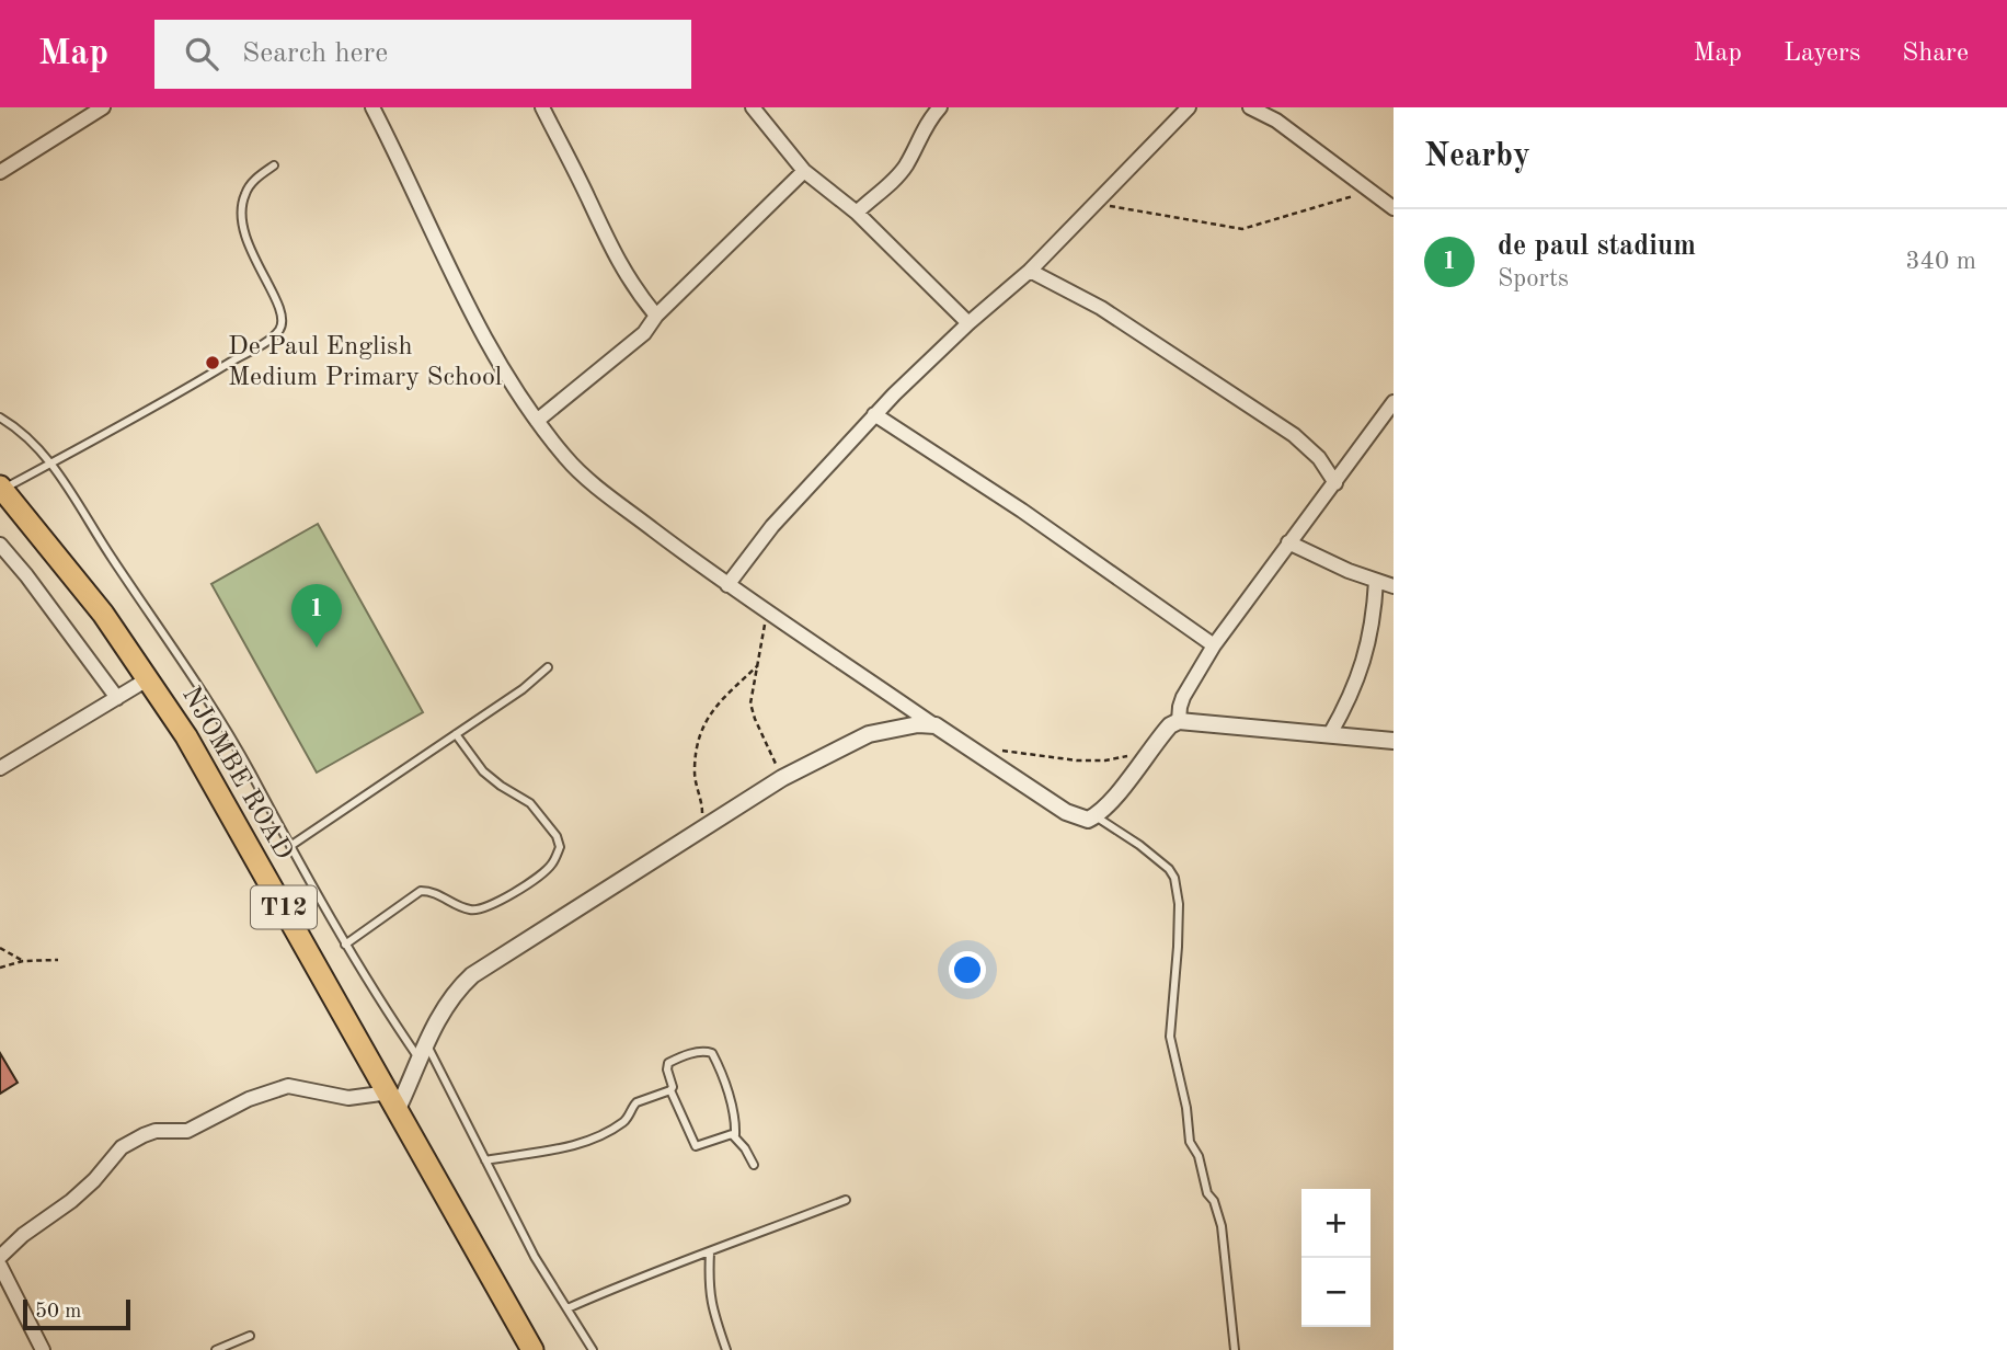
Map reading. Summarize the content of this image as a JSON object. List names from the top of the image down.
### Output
{
  "streets": {
    "highway": ["NJOMBE ROAD", "T12"]
  },
  "places": ["De Paul English Medium Primary School"],
  "scale_bar": "50 m",
  "page": {
    "header": "Map",
    "search": "Search here",
    "nav": ["Map", "Layers", "Share"],
    "heading": "Nearby",
    "list": [
      {
        "mark": "1",
        "name": "de paul stadium",
        "note": "Sports",
        "value": "340 m"
      }
    ],
    "pins": "1",
    "map_buttons": ["+", "−"],
    "scale": "50 m"
  }
}
